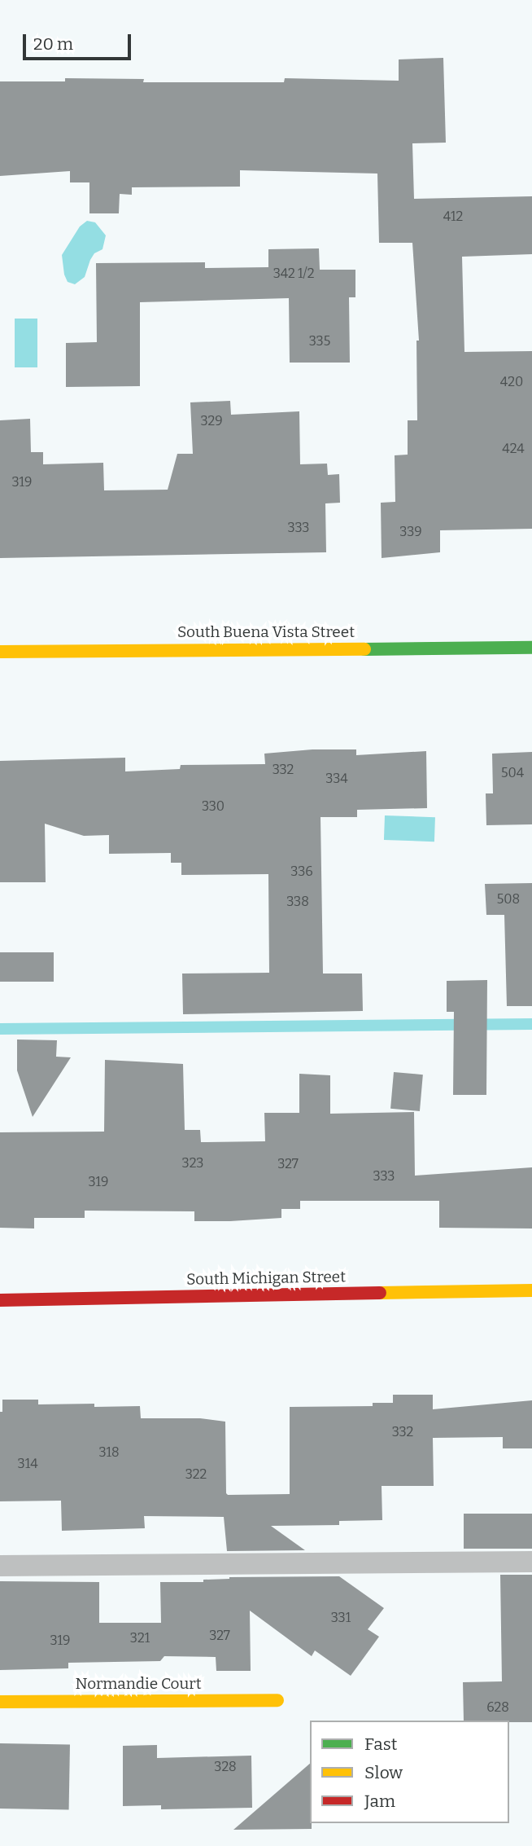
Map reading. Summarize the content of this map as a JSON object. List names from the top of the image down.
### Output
{
  "streets": {
    "street": ["South Buena Vista Street", "South Michigan Street", "Normandie Court"]
  },
  "house_numbers": [
    "412",
    "342 1/2",
    "335",
    "420",
    "329",
    "424",
    "319",
    "333",
    "339",
    "332",
    "504",
    "334",
    "330",
    "336",
    "508",
    "338",
    "323",
    "327",
    "333",
    "319",
    "332",
    "318",
    "314",
    "322",
    "331",
    "327",
    "321",
    "319",
    "628",
    "328"
  ],
  "legend": ["Fast", "Slow", "Jam"],
  "scale_bar": "20 m"
}
